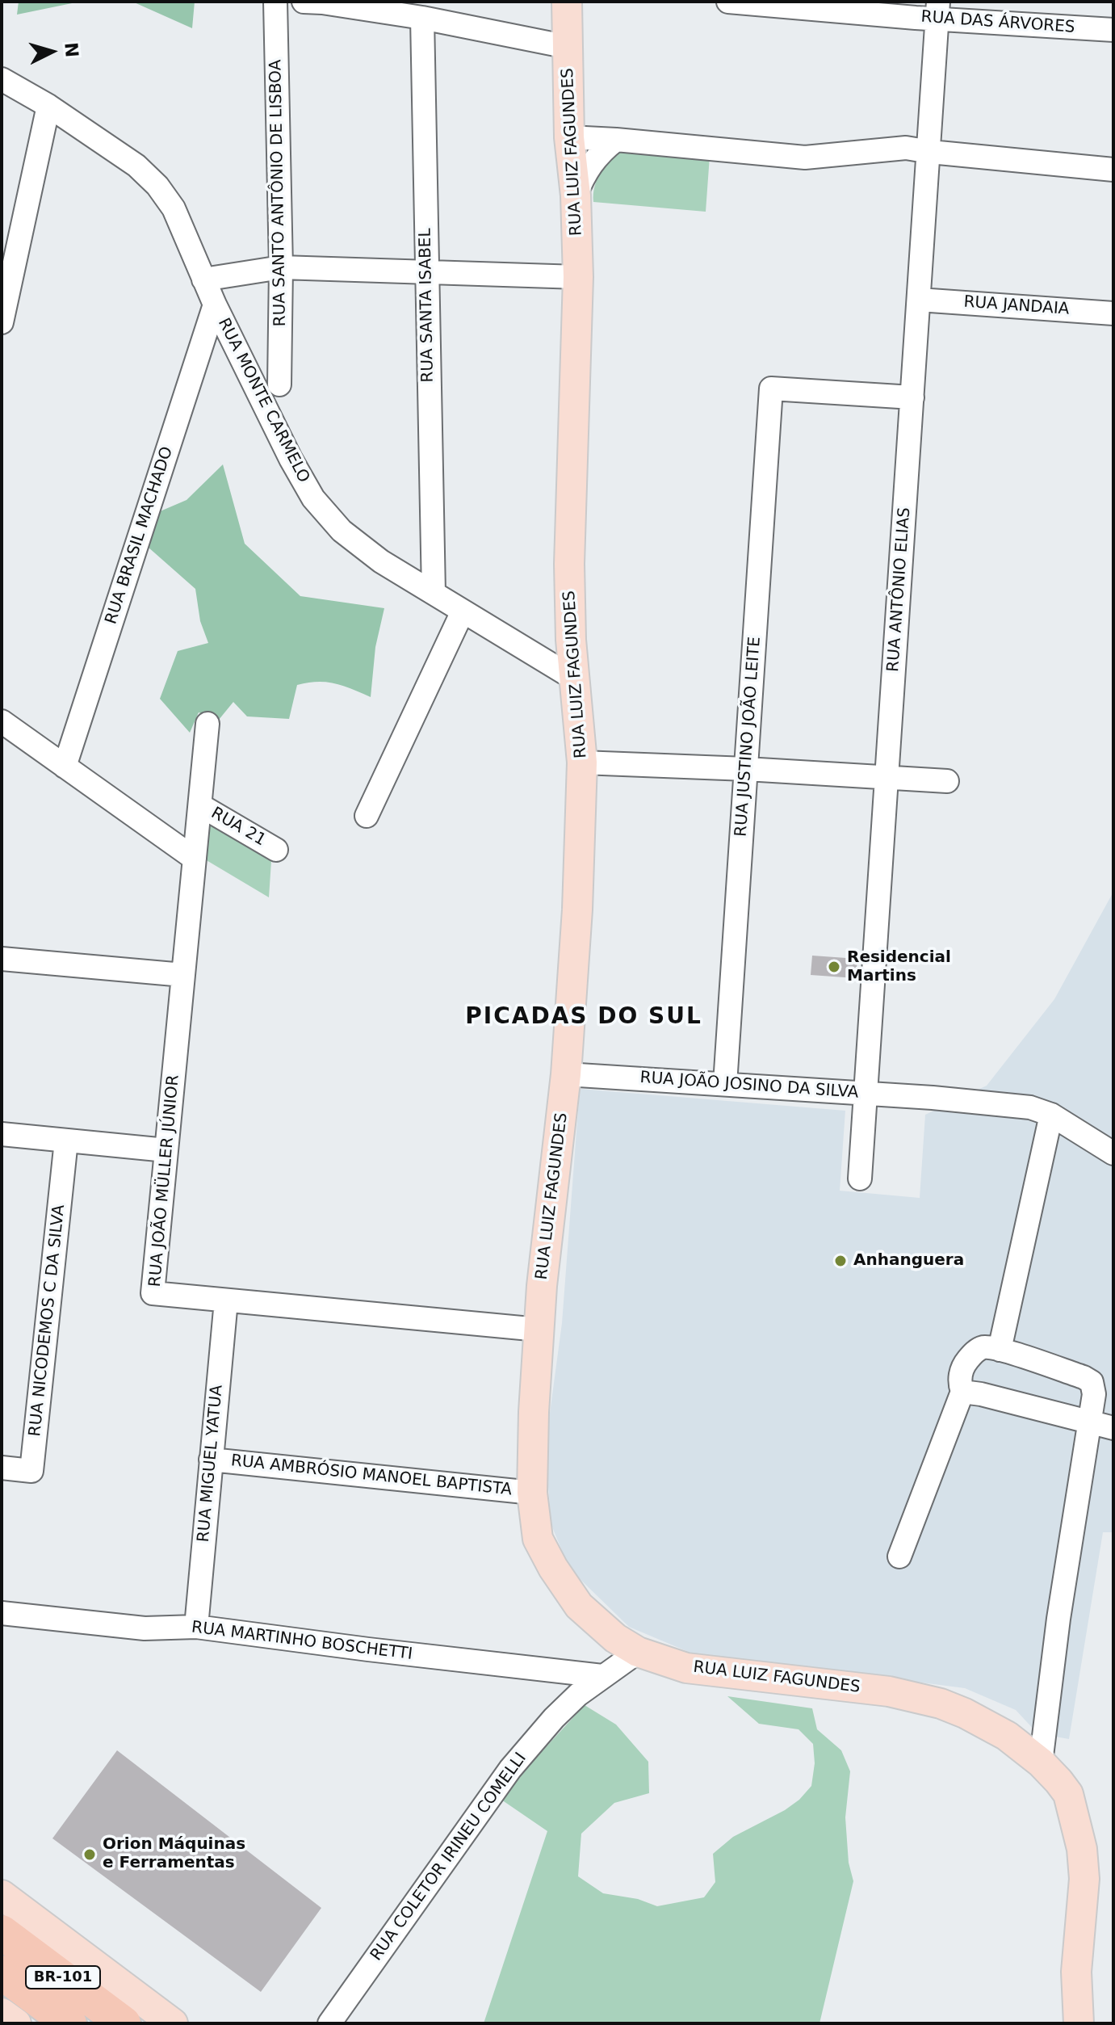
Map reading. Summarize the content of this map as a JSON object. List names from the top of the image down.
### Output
{
  "streets": {
    "highway": ["BR-101"],
    "main road": ["RUA LUIZ FAGUNDES"],
    "street": [
      "RUA DAS ÁRVORES",
      "RUA SANTO ANTÔNIO DE LISBOA",
      "RUA SANTA ISABEL",
      "RUA JANDAIA",
      "RUA MONTE CARMELO",
      "RUA BRASIL MACHADO",
      "RUA ANTÔNIO ELIAS",
      "RUA JUSTINO JOÃO LEITE",
      "RUA 21",
      "RUA JOÃO JOSINO DA SILVA",
      "RUA JOÃO MÜLLER JÚNIOR",
      "RUA NICODEMOS C DA SILVA",
      "RUA MIGUEL YATUA",
      "RUA AMBRÓSIO MANOEL BAPTISTA",
      "RUA MARTINHO BOSCHETTI",
      "RUA COLETOR IRINEU COMELLI"
    ]
  },
  "crossings": [
    ["RUA DAS ÁRVORES", "RUA ANTÔNIO ELIAS"],
    ["RUA LUIZ FAGUNDES", "RUA MONTE CARMELO"],
    ["RUA LUIZ FAGUNDES", "RUA JOÃO JOSINO DA SILVA"],
    ["RUA LUIZ FAGUNDES", "RUA JOÃO MÜLLER JÚNIOR"],
    ["RUA LUIZ FAGUNDES", "RUA AMBRÓSIO MANOEL BAPTISTA"],
    ["RUA LUIZ FAGUNDES", "RUA COLETOR IRINEU COMELLI"],
    ["RUA SANTA ISABEL", "RUA MONTE CARMELO"],
    ["RUA JANDAIA", "RUA ANTÔNIO ELIAS"],
    ["RUA MONTE CARMELO", "RUA BRASIL MACHADO"],
    ["RUA ANTÔNIO ELIAS", "RUA JUSTINO JOÃO LEITE"],
    ["RUA ANTÔNIO ELIAS", "RUA JOÃO JOSINO DA SILVA"],
    ["RUA JUSTINO JOÃO LEITE", "RUA JOÃO JOSINO DA SILVA"],
    ["RUA 21", "RUA JOÃO MÜLLER JÚNIOR"],
    ["RUA JOÃO MÜLLER JÚNIOR", "RUA MIGUEL YATUA"],
    ["RUA MIGUEL YATUA", "RUA AMBRÓSIO MANOEL BAPTISTA"],
    ["RUA MIGUEL YATUA", "RUA MARTINHO BOSCHETTI"],
    ["RUA MARTINHO BOSCHETTI", "RUA COLETOR IRINEU COMELLI"]
  ],
  "districts": ["PICADAS DO SUL"],
  "places": ["Residencial Martins", "Anhanguera", "Orion Máquinas e Ferramentas"],
  "north": "right"
}
